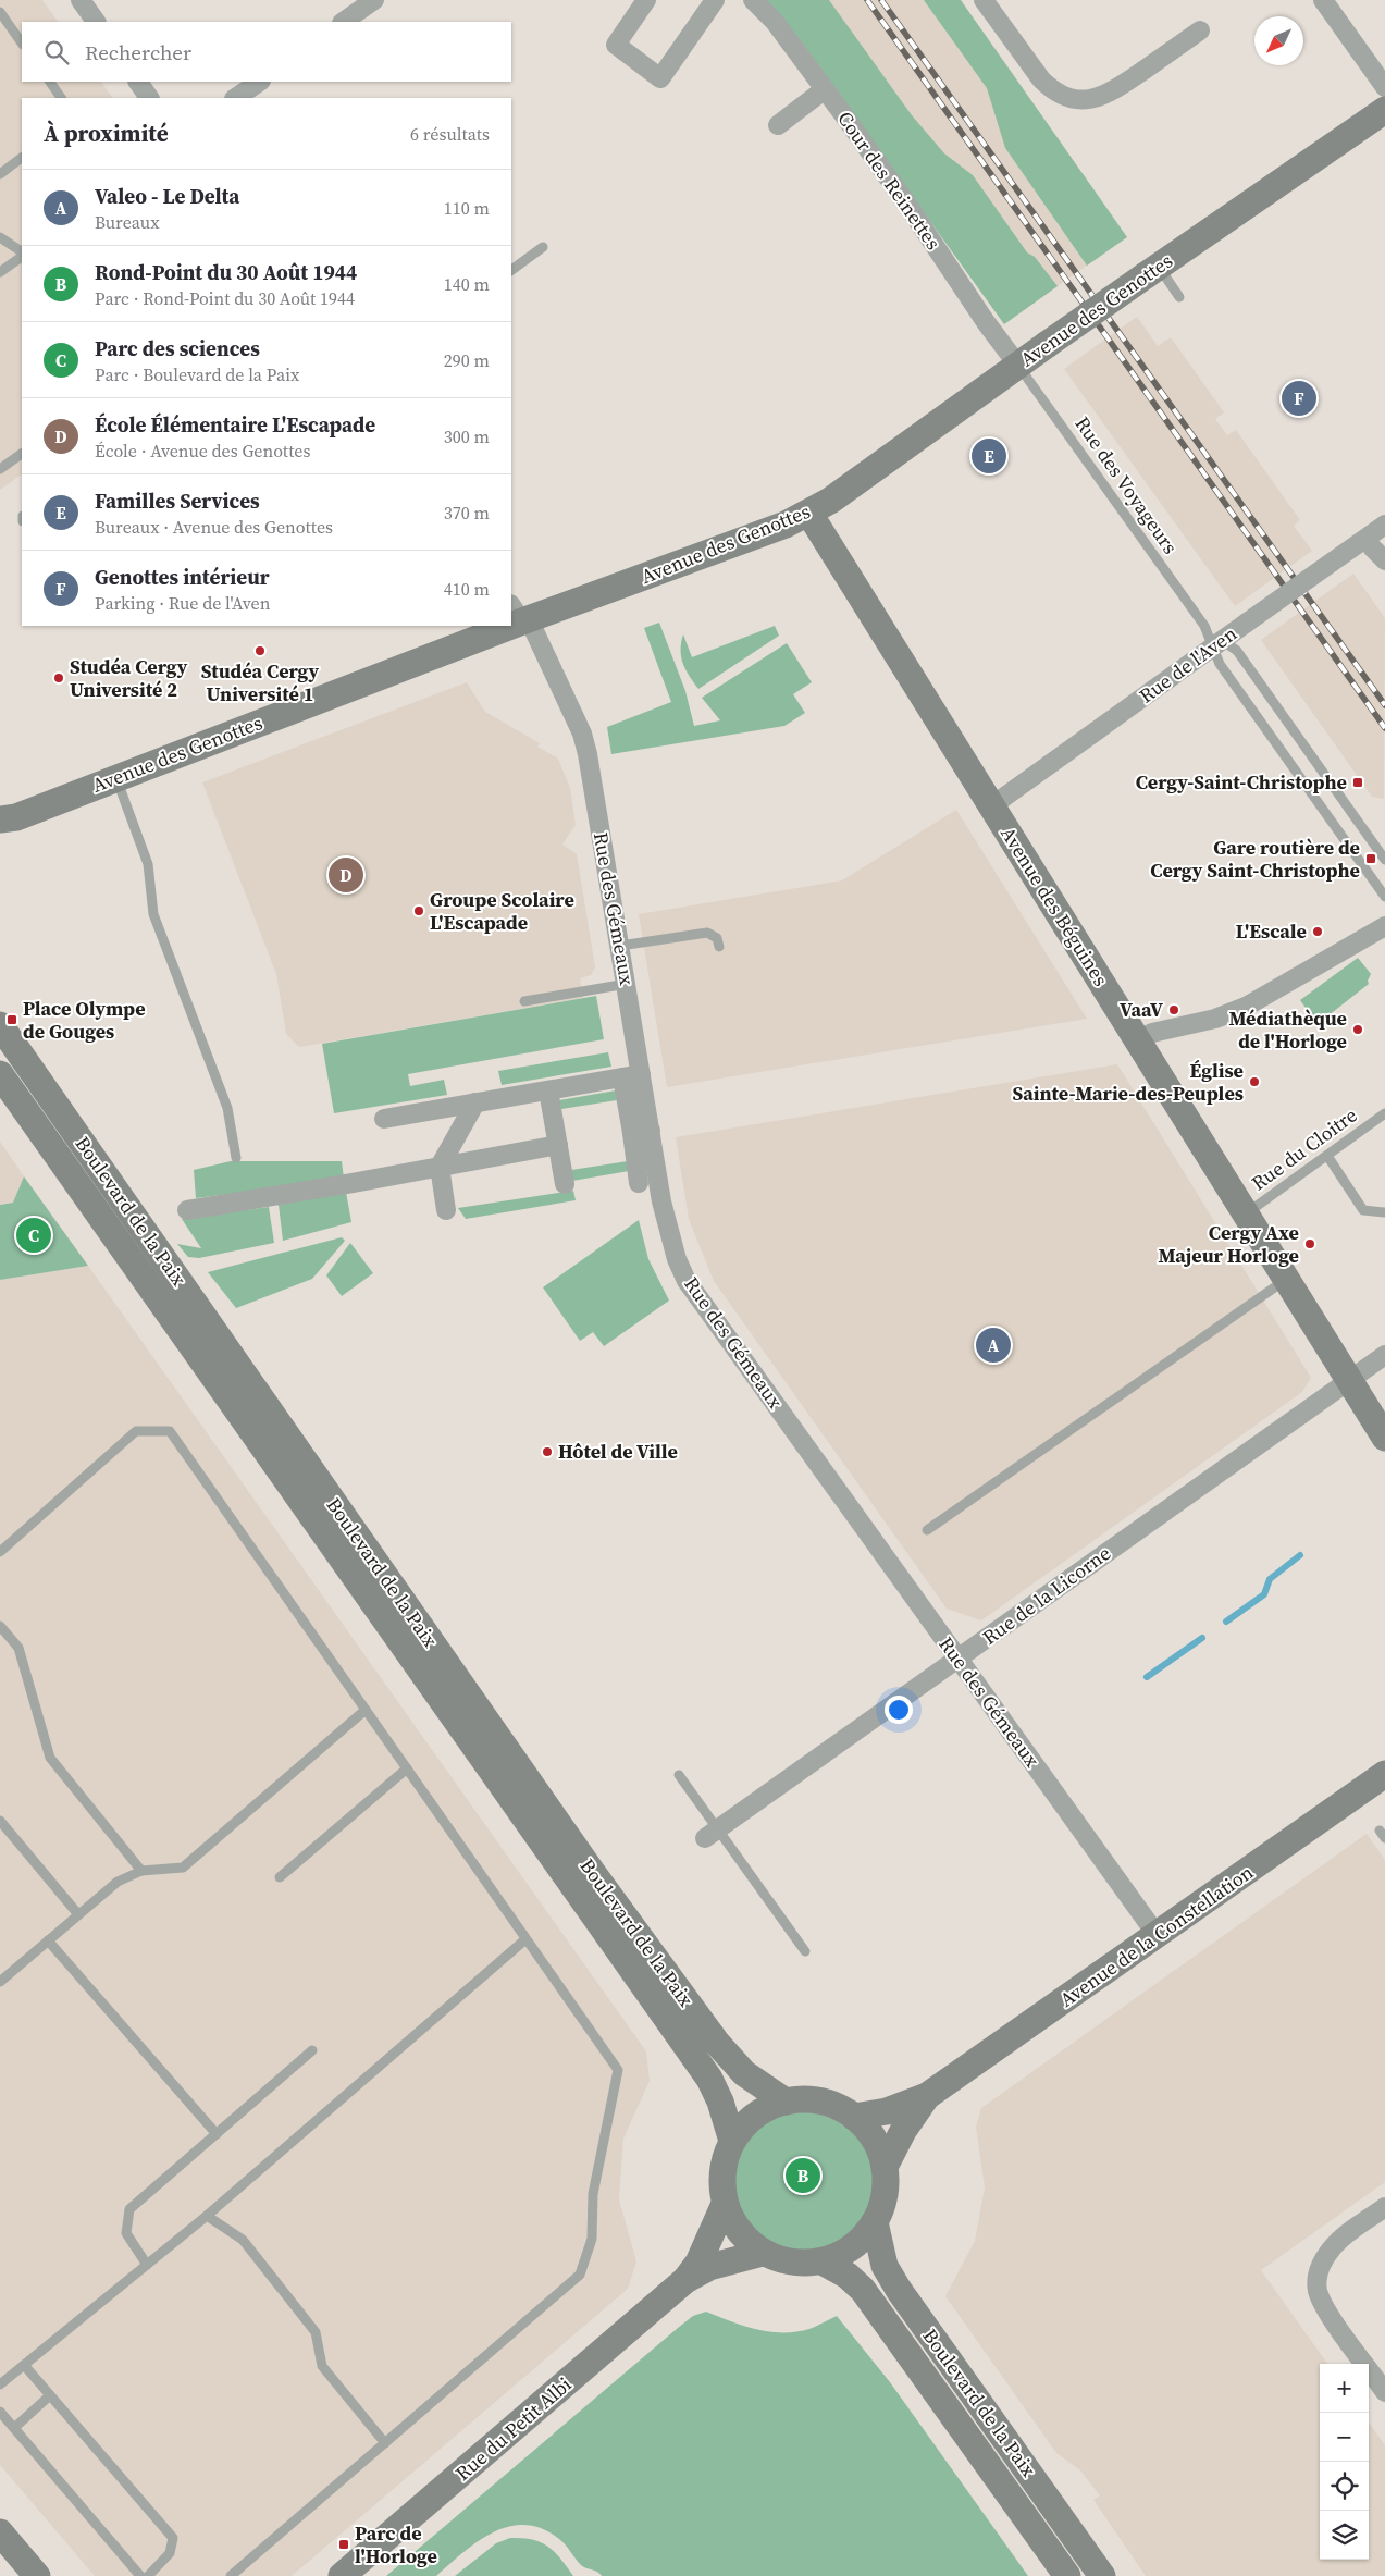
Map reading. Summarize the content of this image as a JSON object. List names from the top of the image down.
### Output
{
  "streets": {
    "street": [
      "Cour des Reinettes",
      "Avenue des Genottes",
      "Rue de l'Aven",
      "Avenue des Béguines",
      "Rue des Gémeaux",
      "Boulevard de la Paix",
      "Rue de la Licorne",
      "Avenue de la Constellation",
      "Rue du Petit Albi"
    ],
    "lane": ["Rue des Voyageurs", "Rue du Cloitre"]
  },
  "crossings": [
    ["Cour des Reinettes", "Avenue des Genottes"],
    ["Cour des Reinettes", "Rue des Voyageurs"],
    ["Avenue des Genottes", "Rue des Voyageurs"],
    ["Avenue des Genottes", "Avenue des Béguines"],
    ["Avenue des Genottes", "Rue des Gémeaux"],
    ["Rue des Voyageurs", "Rue de l'Aven"],
    ["Rue de l'Aven", "Avenue des Béguines"],
    ["Avenue des Béguines", "Rue du Cloitre"],
    ["Avenue des Béguines", "Rue de la Licorne"],
    ["Rue des Gémeaux", "Rue de la Licorne"],
    ["Rue des Gémeaux", "Avenue de la Constellation"],
    ["Boulevard de la Paix", "Avenue de la Constellation"],
    ["Boulevard de la Paix", "Rue du Petit Albi"],
    ["Avenue de la Constellation", "Rue du Petit Albi"]
  ],
  "places": {
    "other": [
      "Studéa Cergy Université 1",
      "Studéa Cergy Université 2",
      "Groupe Scolaire L'Escapade",
      "L'Escale",
      "VaaV",
      "Médiathèque de l'Horloge",
      "Église Sainte-Marie-des-Peuples",
      "Cergy Axe Majeur Horloge",
      "Hôtel de Ville"
    ],
    "transit": [
      "Cergy-Saint-Christophe",
      "Gare routière de Cergy Saint-Christophe",
      "Place Olympe de Gouges",
      "Parc de l'Horloge"
    ]
  },
  "north": "bottom left",
  "page": {
    "search": "Rechercher",
    "heading": ["À proximité", "6 résultats"],
    "list": [
      {
        "mark": "A",
        "name": "Valeo - Le Delta",
        "note": "Bureaux",
        "value": "110 m"
      },
      {
        "mark": "B",
        "name": "Rond-Point du 30 Août 1944",
        "note": "Parc · Rond-Point du 30 Août 1944",
        "value": "140 m"
      },
      {
        "mark": "C",
        "name": "Parc des sciences",
        "note": "Parc · Boulevard de la Paix",
        "value": "290 m"
      },
      {
        "mark": "D",
        "name": "École Élémentaire L'Escapade",
        "note": "École · Avenue des Genottes",
        "value": "300 m"
      },
      {
        "mark": "E",
        "name": "Familles Services",
        "note": "Bureaux · Avenue des Genottes",
        "value": "370 m"
      },
      {
        "mark": "F",
        "name": "Genottes intérieur",
        "note": "Parking · Rue de l'Aven",
        "value": "410 m"
      }
    ],
    "pins": [
      "F",
      "E",
      "D",
      "C",
      "A",
      "B"
    ],
    "map_buttons": ["+", "−"]
  }
}
